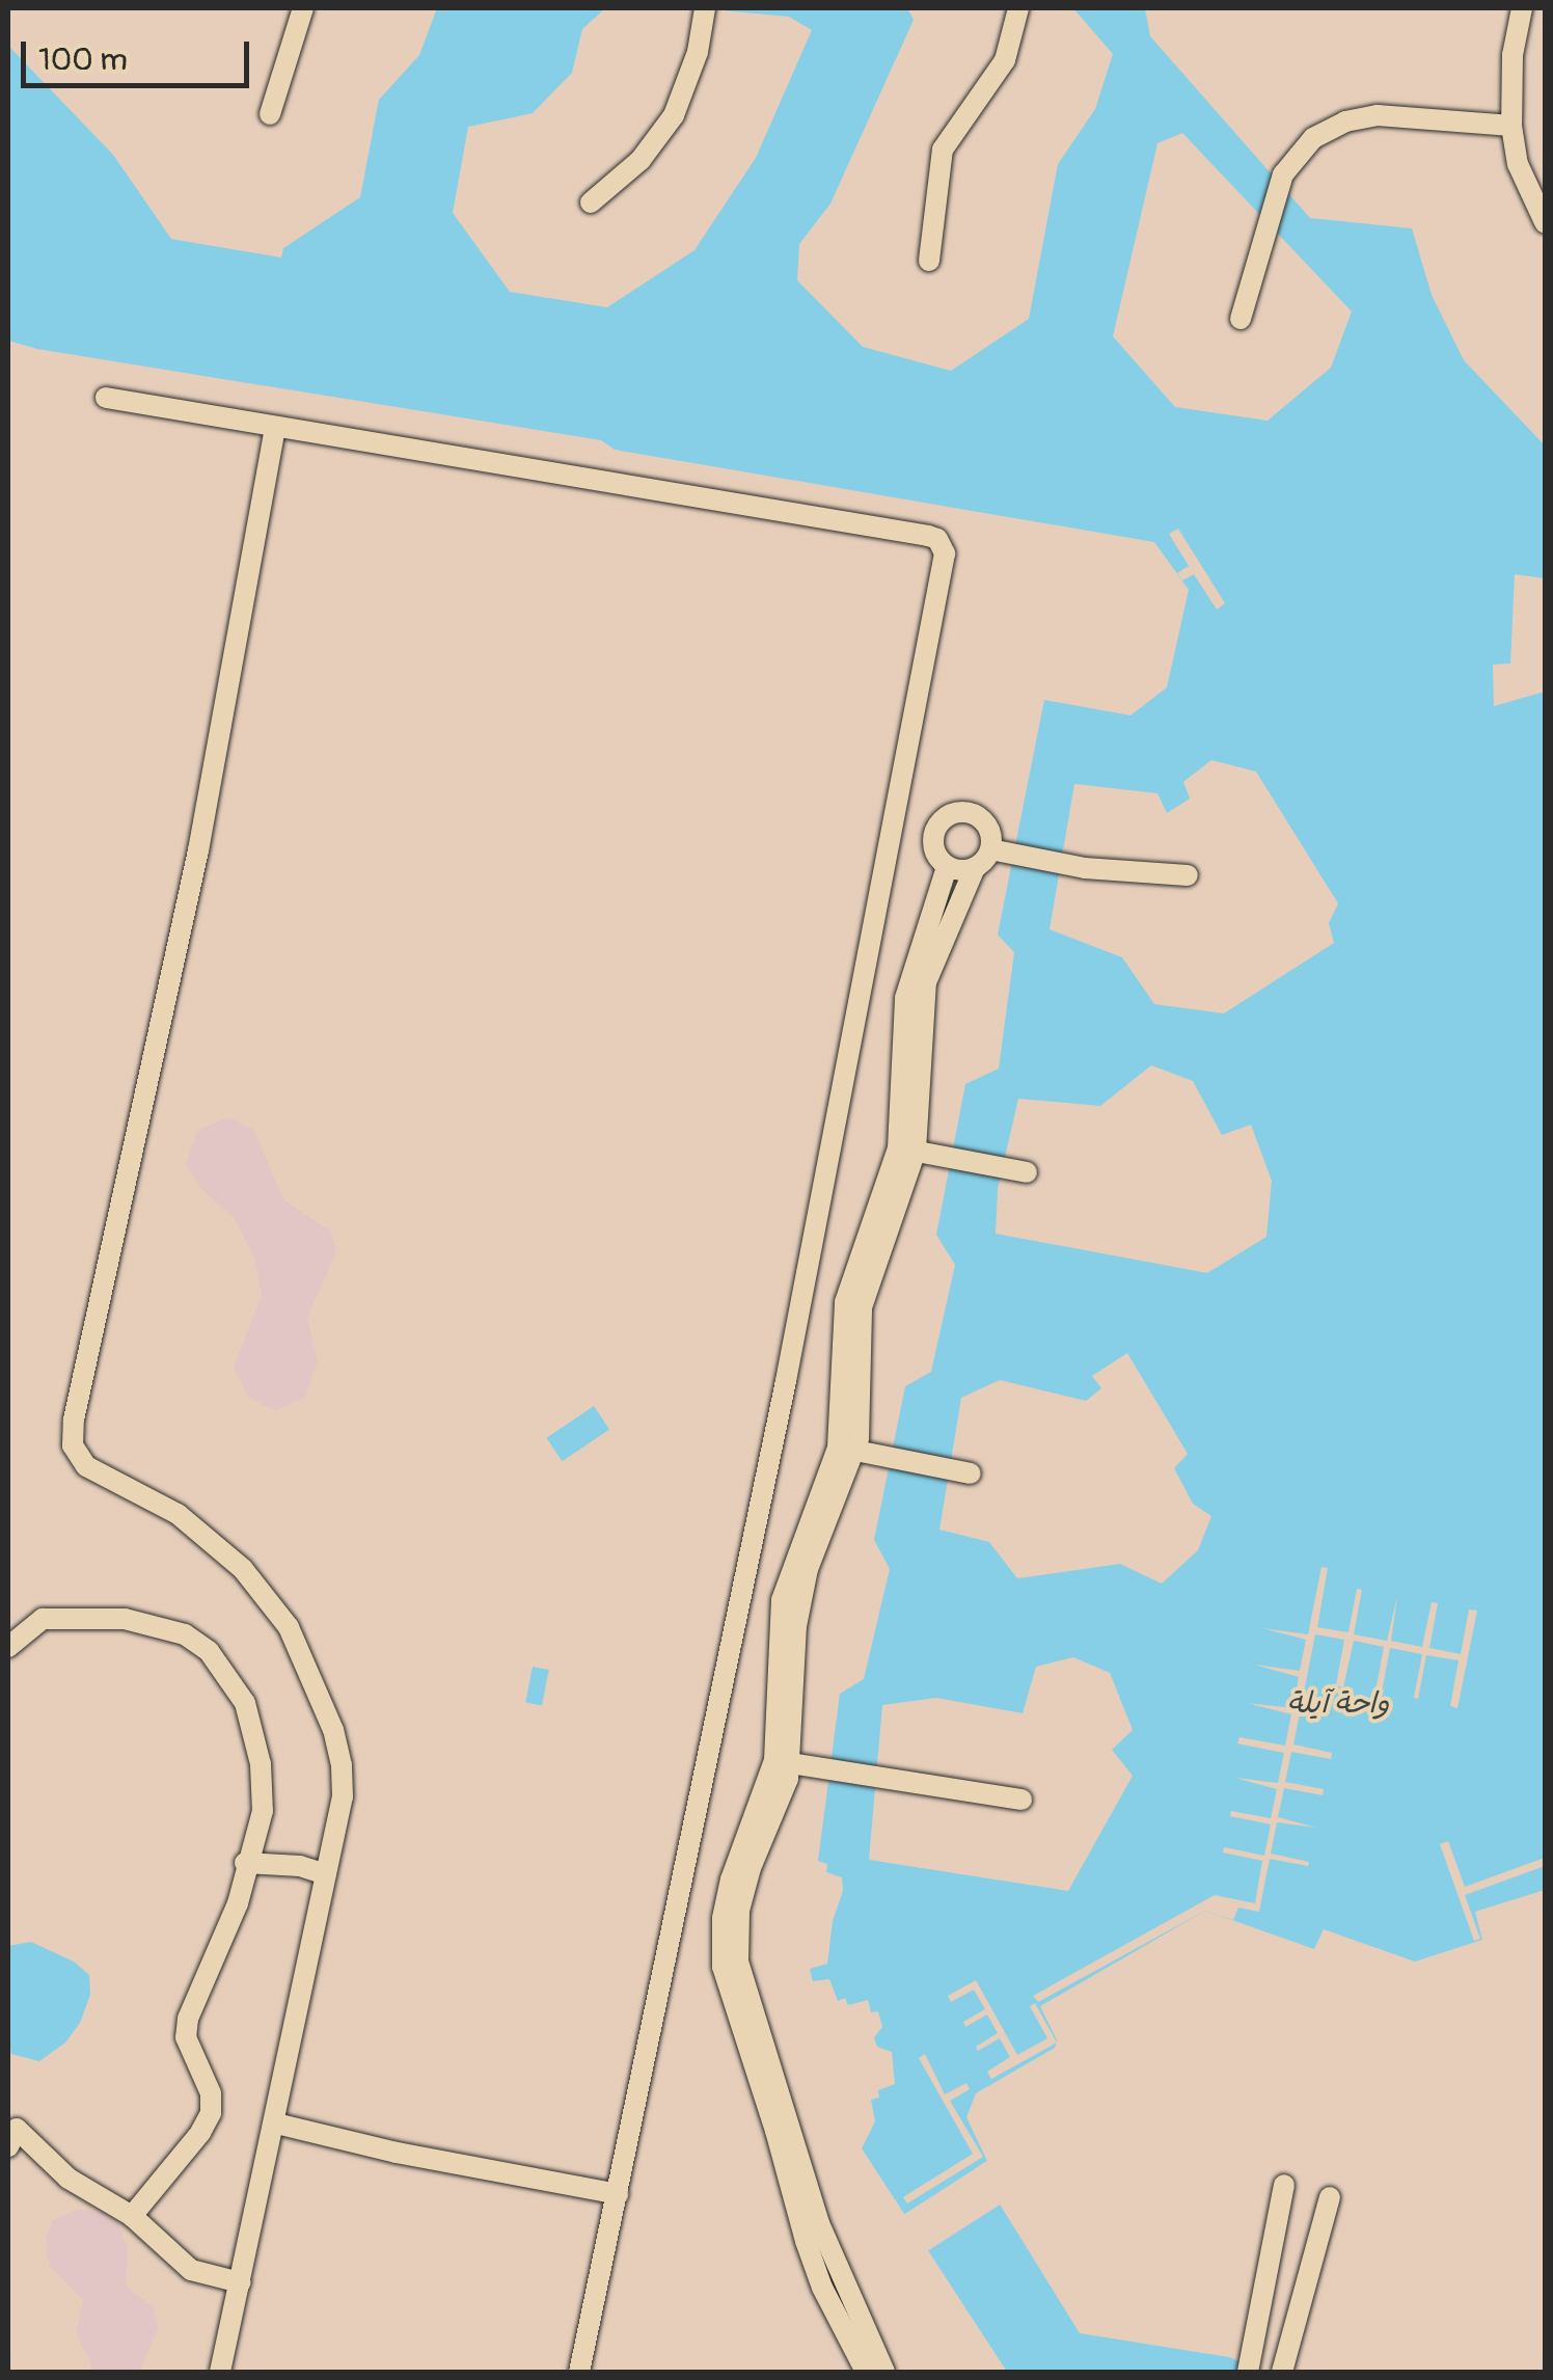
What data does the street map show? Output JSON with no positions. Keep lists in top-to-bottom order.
{
  "water": ["واحة آيلة"],
  "scale_bar": "100 m"
}
